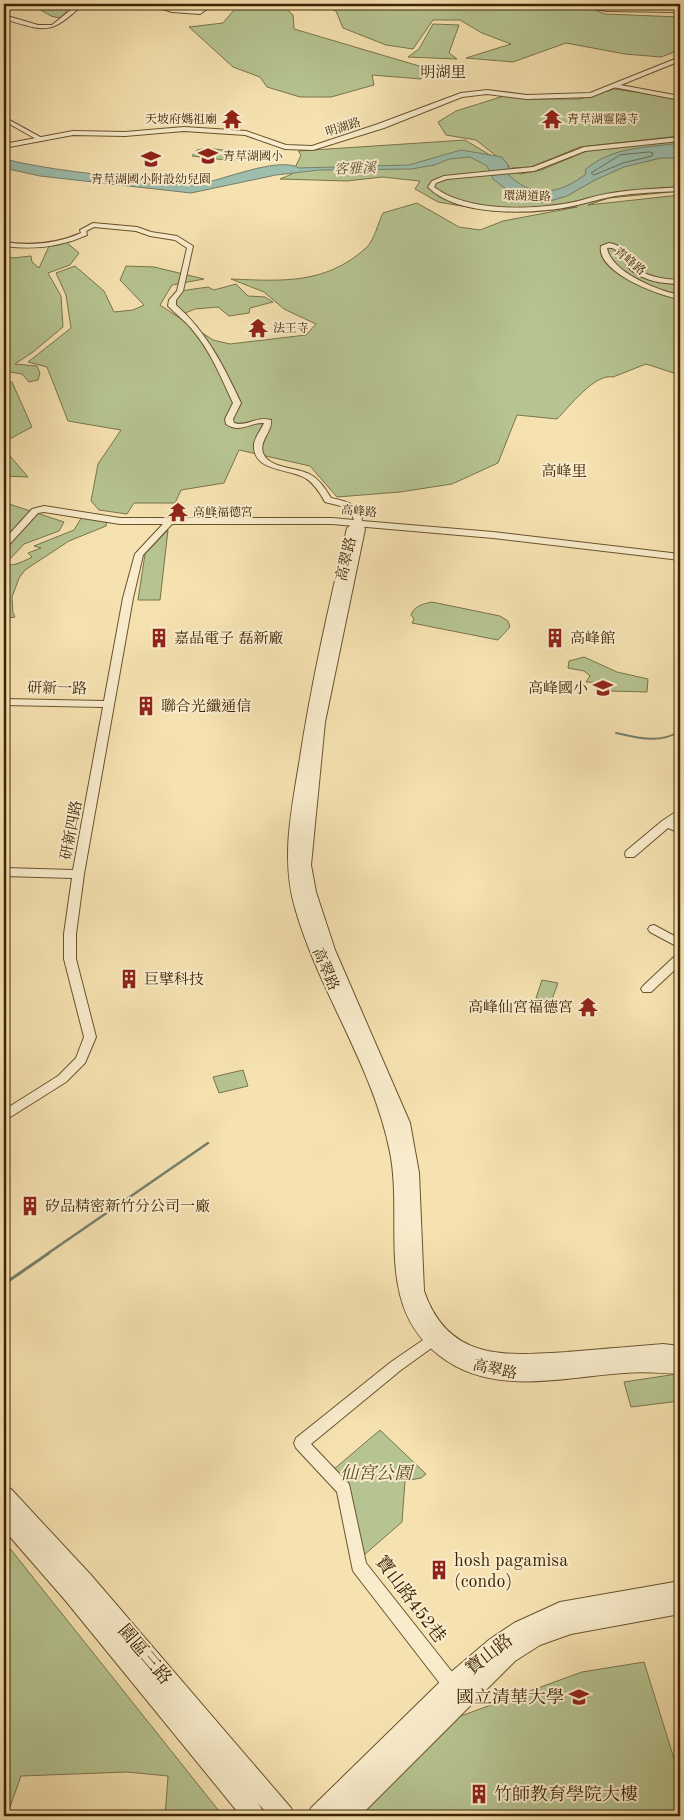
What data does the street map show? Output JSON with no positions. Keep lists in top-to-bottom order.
{
  "streets": {
    "street": [
      "明湖路",
      "環湖道路",
      "青峰路",
      "高峰路",
      "高翠路",
      "研新一路",
      "研新四路",
      "寶山路452巷",
      "園區三路",
      "寶山路"
    ]
  },
  "crossings": [
    ["高峰路", "高翠路"],
    ["高峰路", "研新四路"],
    ["高翠路", "寶山路452巷"],
    ["研新一路", "研新四路"],
    ["寶山路452巷", "寶山路"]
  ],
  "districts": ["明湖里", "高峰里"],
  "water": ["客雅溪"],
  "parks": ["仙宮公園"],
  "places": {
    "temple": [
      "天坡府媽祖廟",
      "青草湖靈隱寺",
      "法王寺",
      "高峰福德宮",
      "高峰仙宮福德宮"
    ],
    "school or university": [
      "青草湖國小",
      "青草湖國小附設幼兒園",
      "高峰國小",
      "國立清華大學"
    ],
    "building": [
      "嘉晶電子 磊新廠",
      "高峰館",
      "聯合光纖通信",
      "巨擘科技",
      "矽品精密新竹分公司一廠",
      "hosh pagamisa (condo)",
      "竹師教育學院大樓"
    ]
  }
}
